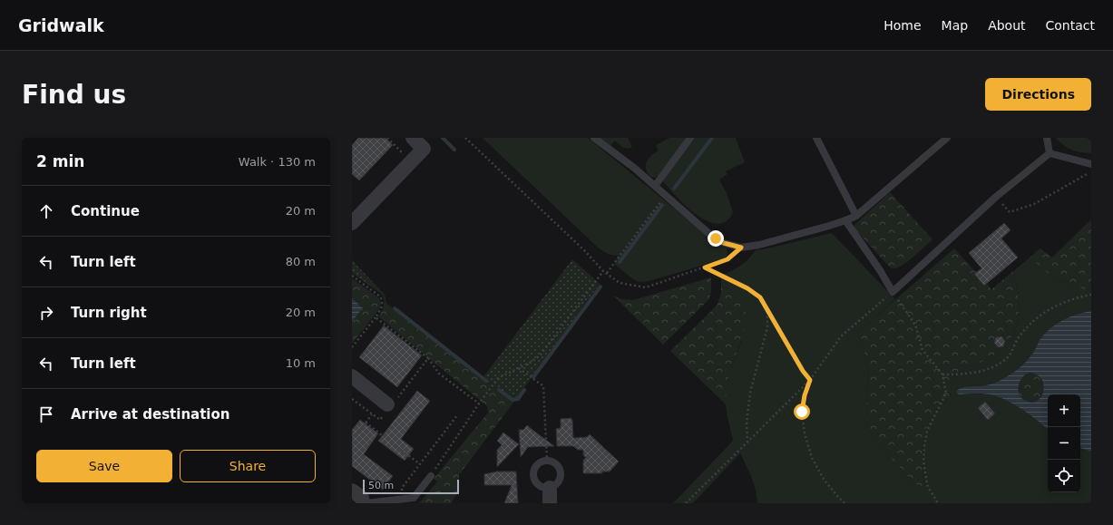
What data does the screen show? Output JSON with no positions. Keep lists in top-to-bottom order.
{
  "scale_bar": "50 m",
  "page": {
    "header": "Gridwalk",
    "nav": [
      "Home",
      "Map",
      "About",
      "Contact"
    ],
    "buttons": [
      "Directions",
      ["Save", "Share"]
    ],
    "title": "Find us",
    "heading": ["2 min", "Walk · 130 m"],
    "list": [
      ["Continue", "20 m"],
      ["Turn left", "80 m"],
      ["Turn right", "20 m"],
      ["Turn left", "10 m"],
      "Arrive at destination"
    ],
    "map_buttons": ["+", "−"],
    "scale": "50 m"
  }
}
